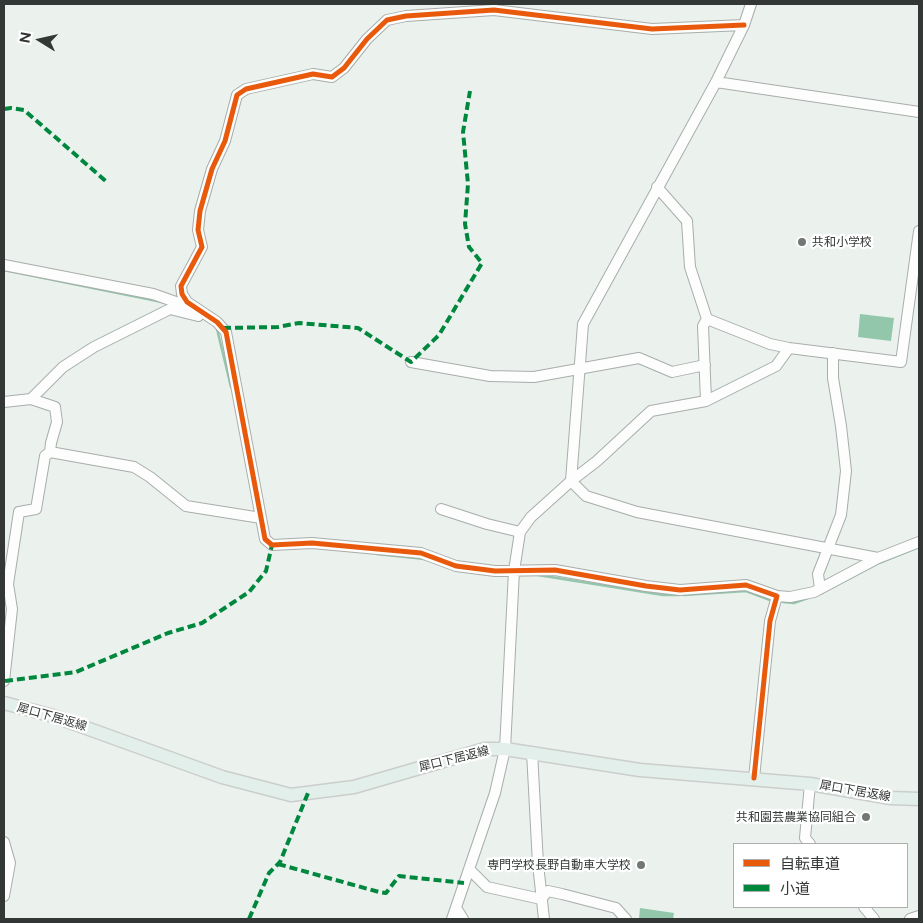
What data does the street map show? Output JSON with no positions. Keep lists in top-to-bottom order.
{
  "streets": {
    "main road": ["犀口下居返線"]
  },
  "places": ["共和小学校", "共和園芸農業協同組合", "専門学校長野自動車大学校"],
  "legend": ["自転車道", "小道"],
  "north": "left"
}
